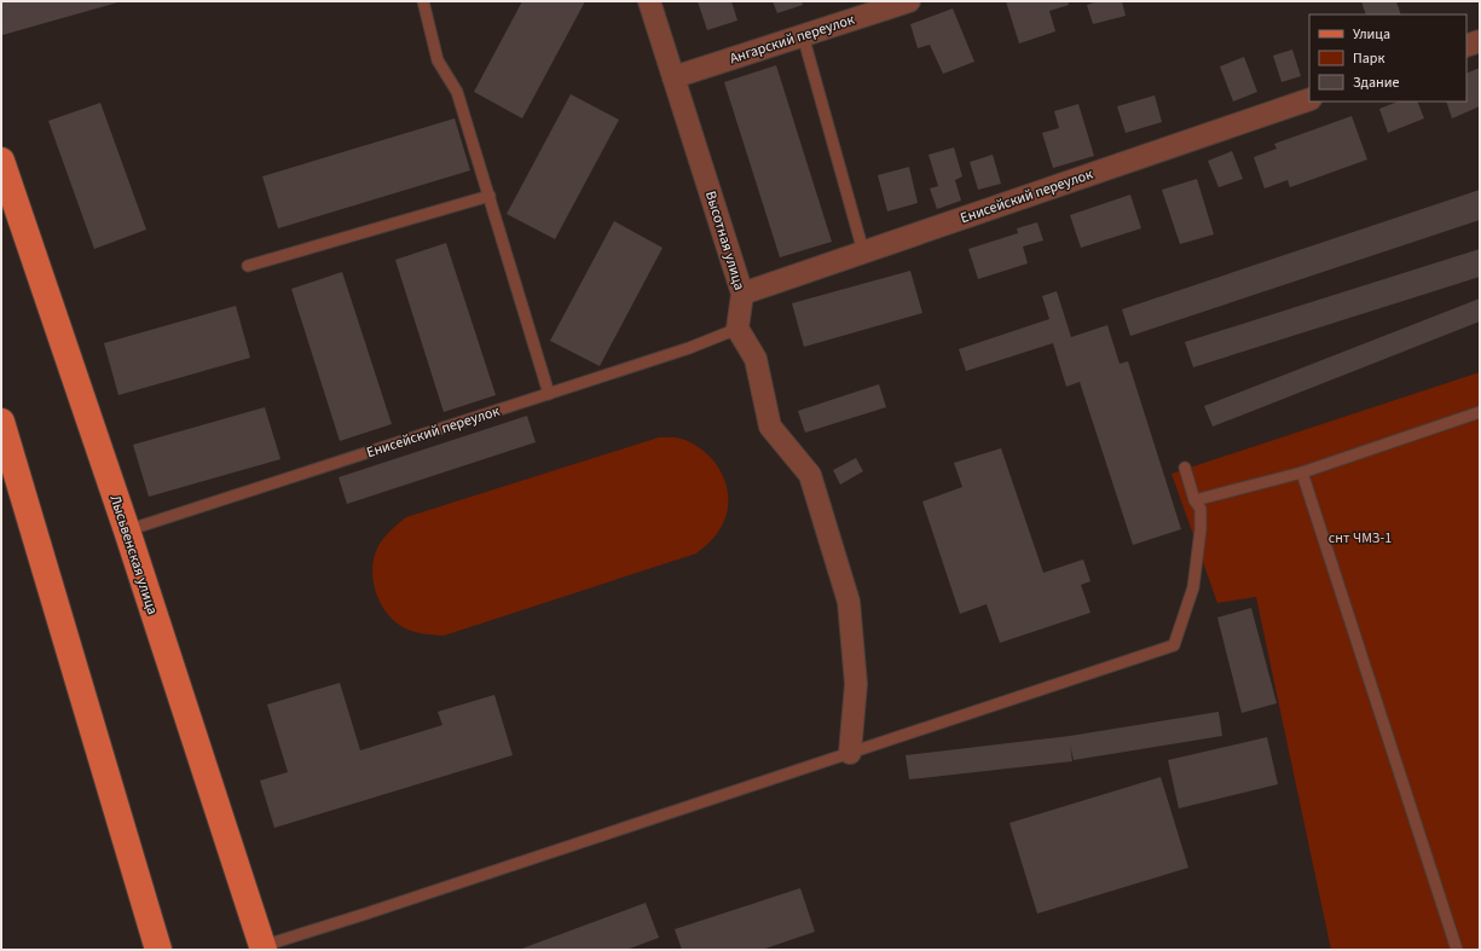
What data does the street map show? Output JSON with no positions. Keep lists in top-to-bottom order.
{
  "streets": {
    "main road": ["Лысьвенская улица"],
    "street": ["Ангарский переулок", "Енисейский переулок", "Высотная улица"]
  },
  "crossings": [
    ["Ангарский переулок", "Высотная улица"],
    ["Енисейский переулок", "Высотная улица"],
    ["Енисейский переулок", "Лысьвенская улица"]
  ],
  "parks": ["снт ЧМЗ-1"],
  "legend": ["Улица", "Парк", "Здание"]
}
